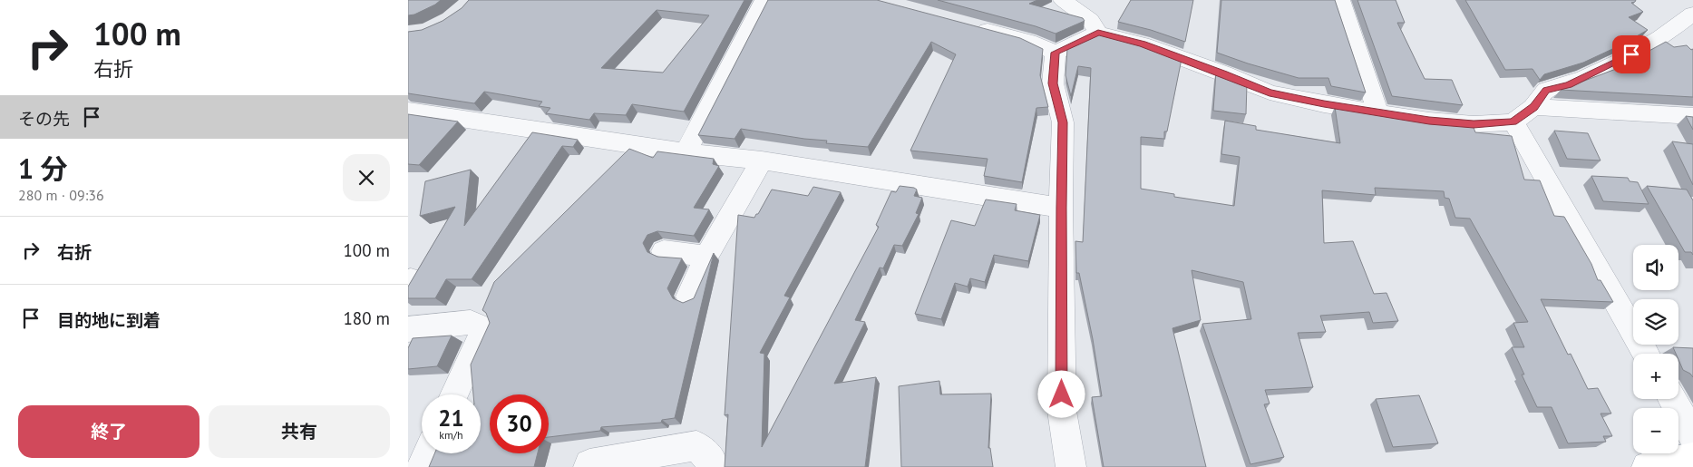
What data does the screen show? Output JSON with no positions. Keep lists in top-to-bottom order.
{
  "page": {
    "turn": ["100 m", "右折"],
    "then": "その先",
    "heading": ["1 分", "280 m · 09:36"],
    "list": [
      {
        "name": "右折",
        "value": "100 m"
      },
      {
        "name": "目的地に到着",
        "value": "180 m"
      }
    ],
    "map_buttons": ["+", "−"],
    "speed": "21 km/h",
    "limit": "30",
    "buttons": ["終了", "共有"]
  }
}
